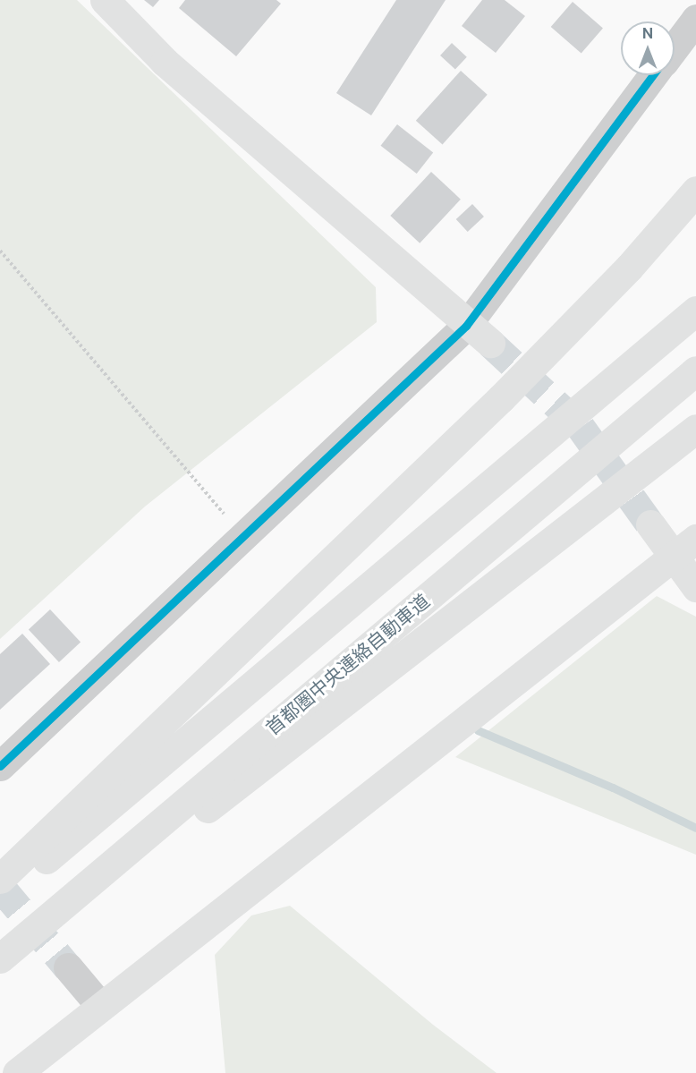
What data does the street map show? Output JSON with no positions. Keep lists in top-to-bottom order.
{
  "streets": {
    "main road": ["首都圏中央連絡自動車道"]
  },
  "north": "top"
}
